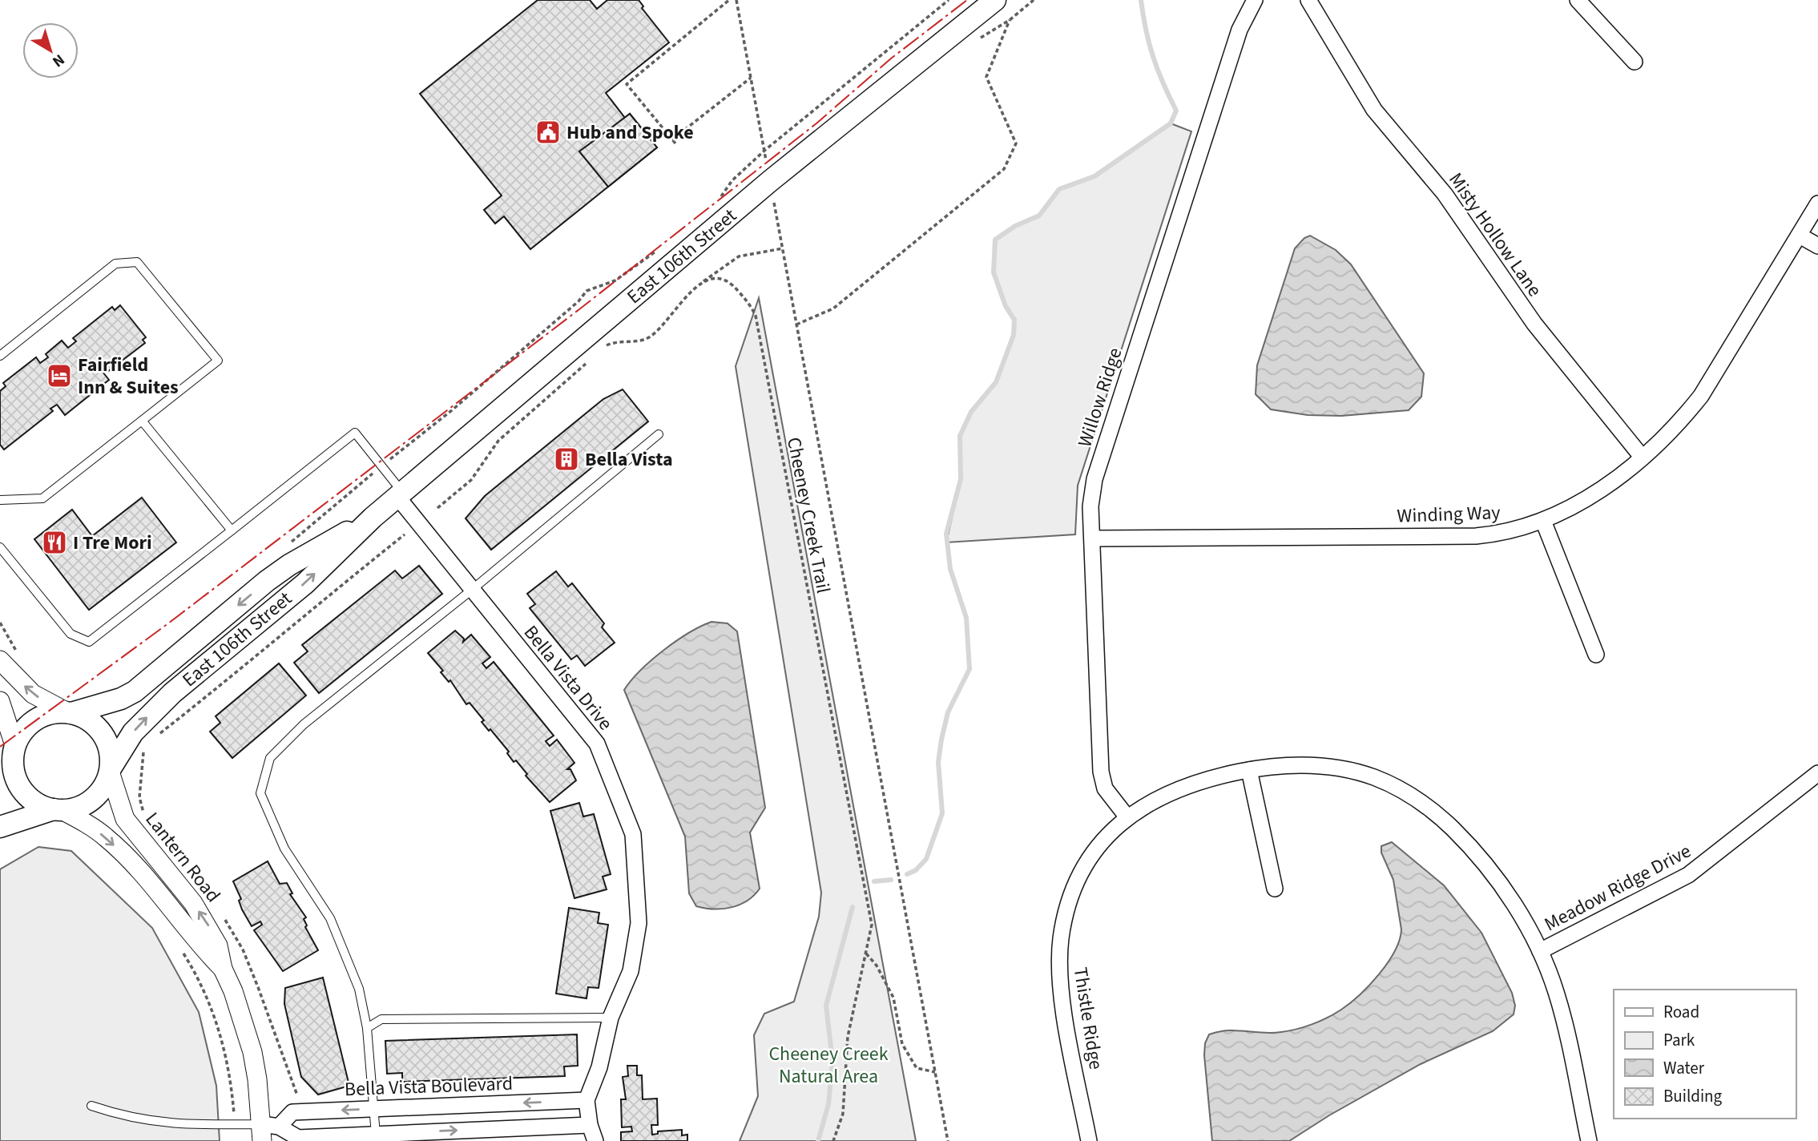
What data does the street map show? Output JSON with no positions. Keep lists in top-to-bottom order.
{
  "streets": {
    "main road": ["East 106th Street"],
    "street": [
      "Misty Hollow Lane",
      "Willow Ridge",
      "Winding Way",
      "Bella Vista Drive",
      "Lantern Road",
      "Meadow Ridge Drive",
      "Thistle Ridge",
      "Bella Vista Boulevard"
    ],
    "path": ["Cheeney Creek Trail"]
  },
  "crossings": [
    ["Misty Hollow Lane", "Winding Way"],
    ["East 106th Street", "Bella Vista Drive"],
    ["East 106th Street", "Lantern Road"],
    ["Willow Ridge", "Winding Way"],
    ["Willow Ridge", "Thistle Ridge"],
    ["Bella Vista Drive", "Bella Vista Boulevard"],
    ["Lantern Road", "Bella Vista Boulevard"],
    ["Meadow Ridge Drive", "Thistle Ridge"]
  ],
  "parks": ["Cheeney Creek Natural Area"],
  "places": {
    "public building": ["Hub and Spoke"],
    "hotel": ["Fairfield Inn & Suites"],
    "building": ["Bella Vista"],
    "restaurant": ["I Tre Mori"]
  },
  "legend": [
    "Road",
    "Park",
    "Water",
    "Building"
  ],
  "north": "bottom right"
}
